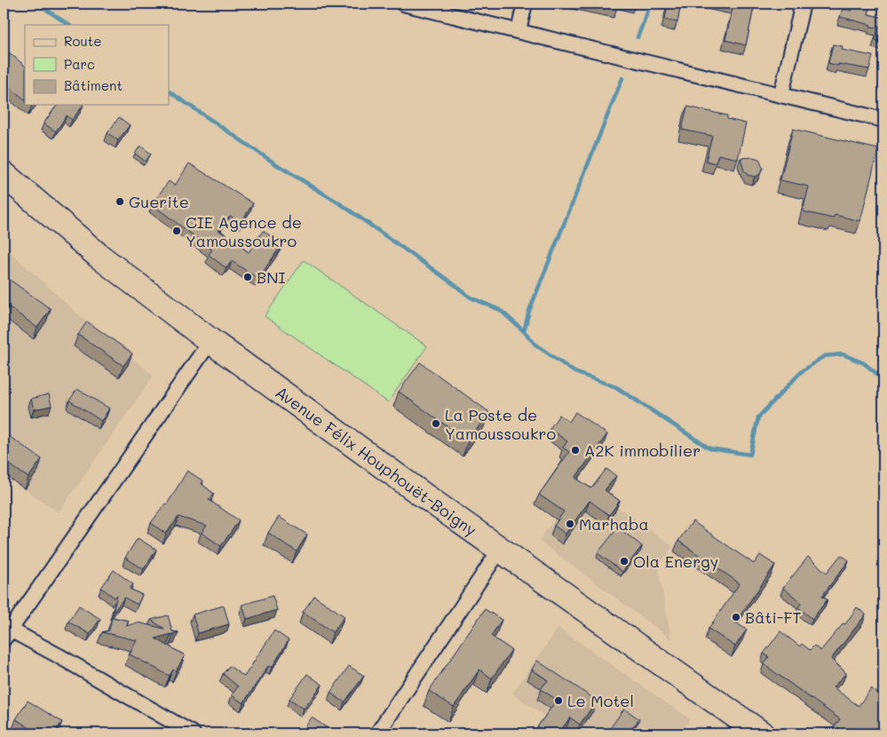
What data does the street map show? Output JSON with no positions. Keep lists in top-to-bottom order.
{
  "streets": {
    "highway": ["Avenue Félix Houphouët-Boigny"]
  },
  "places": [
    "Guerite",
    "CIE Agence de Yamoussoukro",
    "BNI",
    "La Poste de Yamoussoukro",
    "A2K immobilier",
    "Marhaba",
    "Ola Energy",
    "Bâti-FT",
    "Le Motel"
  ],
  "legend": ["Route", "Parc", "Bâtiment"]
}
